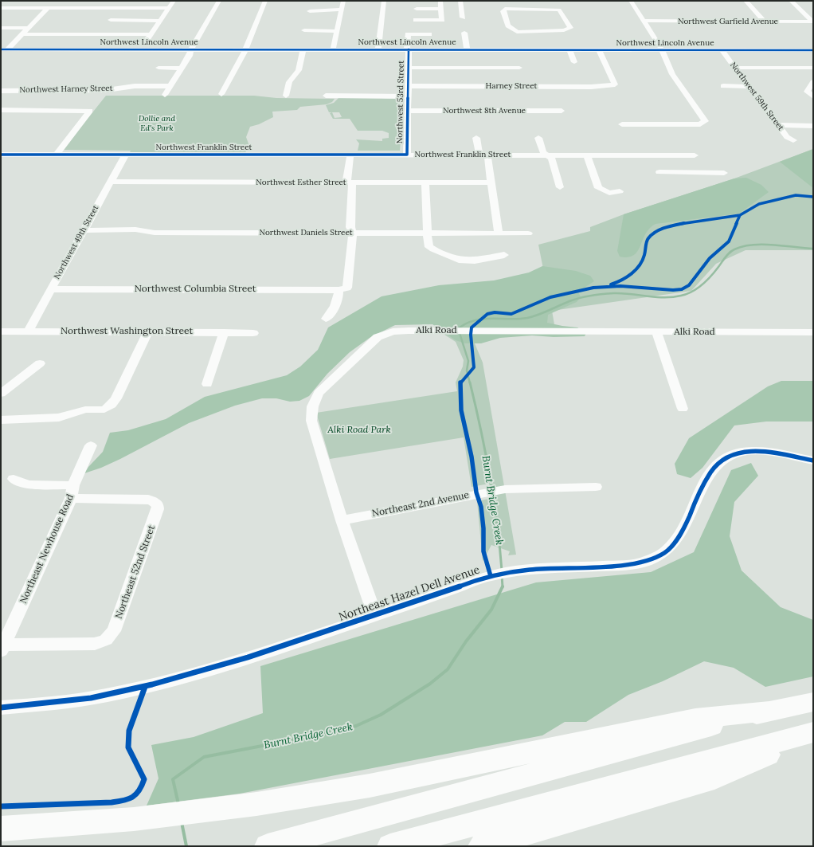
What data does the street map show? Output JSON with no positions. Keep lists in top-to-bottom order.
{
  "streets": {
    "street": [
      "Northwest Garfield Avenue",
      "Northwest Lincoln Avenue",
      "Harney Street",
      "Northwest Harney Street",
      "Northwest 59th Street",
      "Northwest 53rd Street",
      "Northwest 8th Avenue",
      "Northwest Franklin Street",
      "Northwest Esther Street",
      "Northwest Daniels Street",
      "Northwest 49th Street",
      "Northwest Columbia Street",
      "Alki Road",
      "Northwest Washington Street",
      "Northeast 2nd Avenue",
      "Northeast Newhouse Road",
      "Northeast 52nd Street",
      "Northeast Hazel Dell Avenue"
    ]
  },
  "crossings": [
    ["Northwest Lincoln Avenue", "Harney Street"],
    ["Northwest Lincoln Avenue", "Northwest 59th Street"],
    ["Northwest Lincoln Avenue", "Northwest 53rd Street"],
    ["Harney Street", "Northwest 53rd Street"],
    ["Northwest 53rd Street", "Northwest 8th Avenue"],
    ["Northwest 53rd Street", "Northwest Franklin Street"],
    ["Northwest Franklin Street", "Northwest 49th Street"],
    ["Northwest Esther Street", "Northwest 49th Street"],
    ["Northwest Daniels Street", "Northwest 49th Street"],
    ["Northwest 49th Street", "Northwest Columbia Street"],
    ["Northwest 49th Street", "Northwest Washington Street"],
    ["Alki Road", "Northeast 2nd Avenue"],
    ["Alki Road", "Northeast Hazel Dell Avenue"],
    ["Northeast Newhouse Road", "Northeast 52nd Street"]
  ],
  "water": ["Burnt Bridge Creek"],
  "parks": ["Dollie and Ed's Park", "Alki Road Park"]
}
